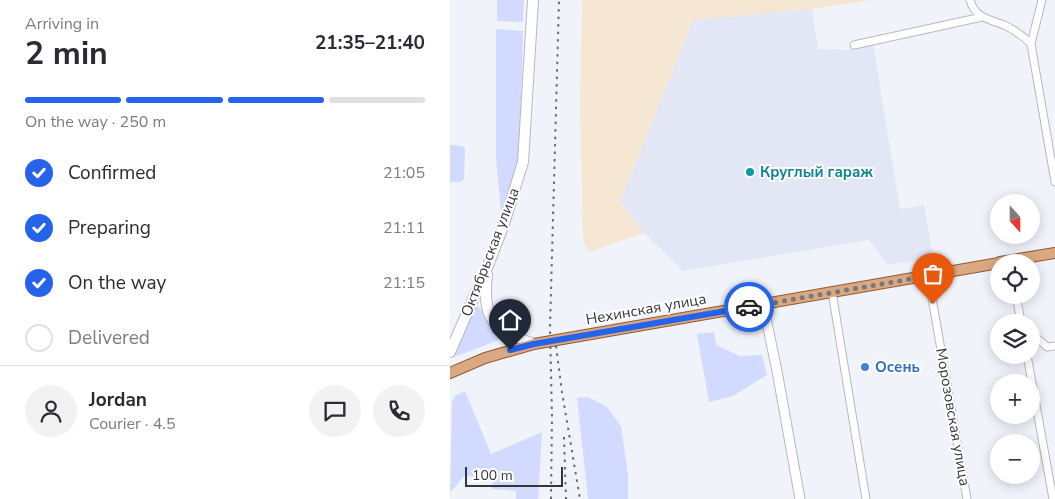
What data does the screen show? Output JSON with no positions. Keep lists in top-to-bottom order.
{
  "streets": {
    "main road": ["Октябрьская улица", "Нехинская улица"],
    "street": ["Морозовская улица"]
  },
  "crossings": [
    ["Нехинская улица", "Морозовская улица"]
  ],
  "places": ["Круглый гараж", "Осень"],
  "scale_bar": "100 m",
  "north": "bottom",
  "page": {
    "heading": ["2 min", "Arriving in", "21:35–21:40"],
    "panel": ["Jordan", "Courier · 4.5"],
    "bar": "On the way · 250 m",
    "list": [
      ["Confirmed", "21:05"],
      ["Preparing", "21:11"],
      ["On the way", "21:15"],
      "Delivered"
    ],
    "map_buttons": ["+", "−"],
    "scale": "100 m"
  }
}
